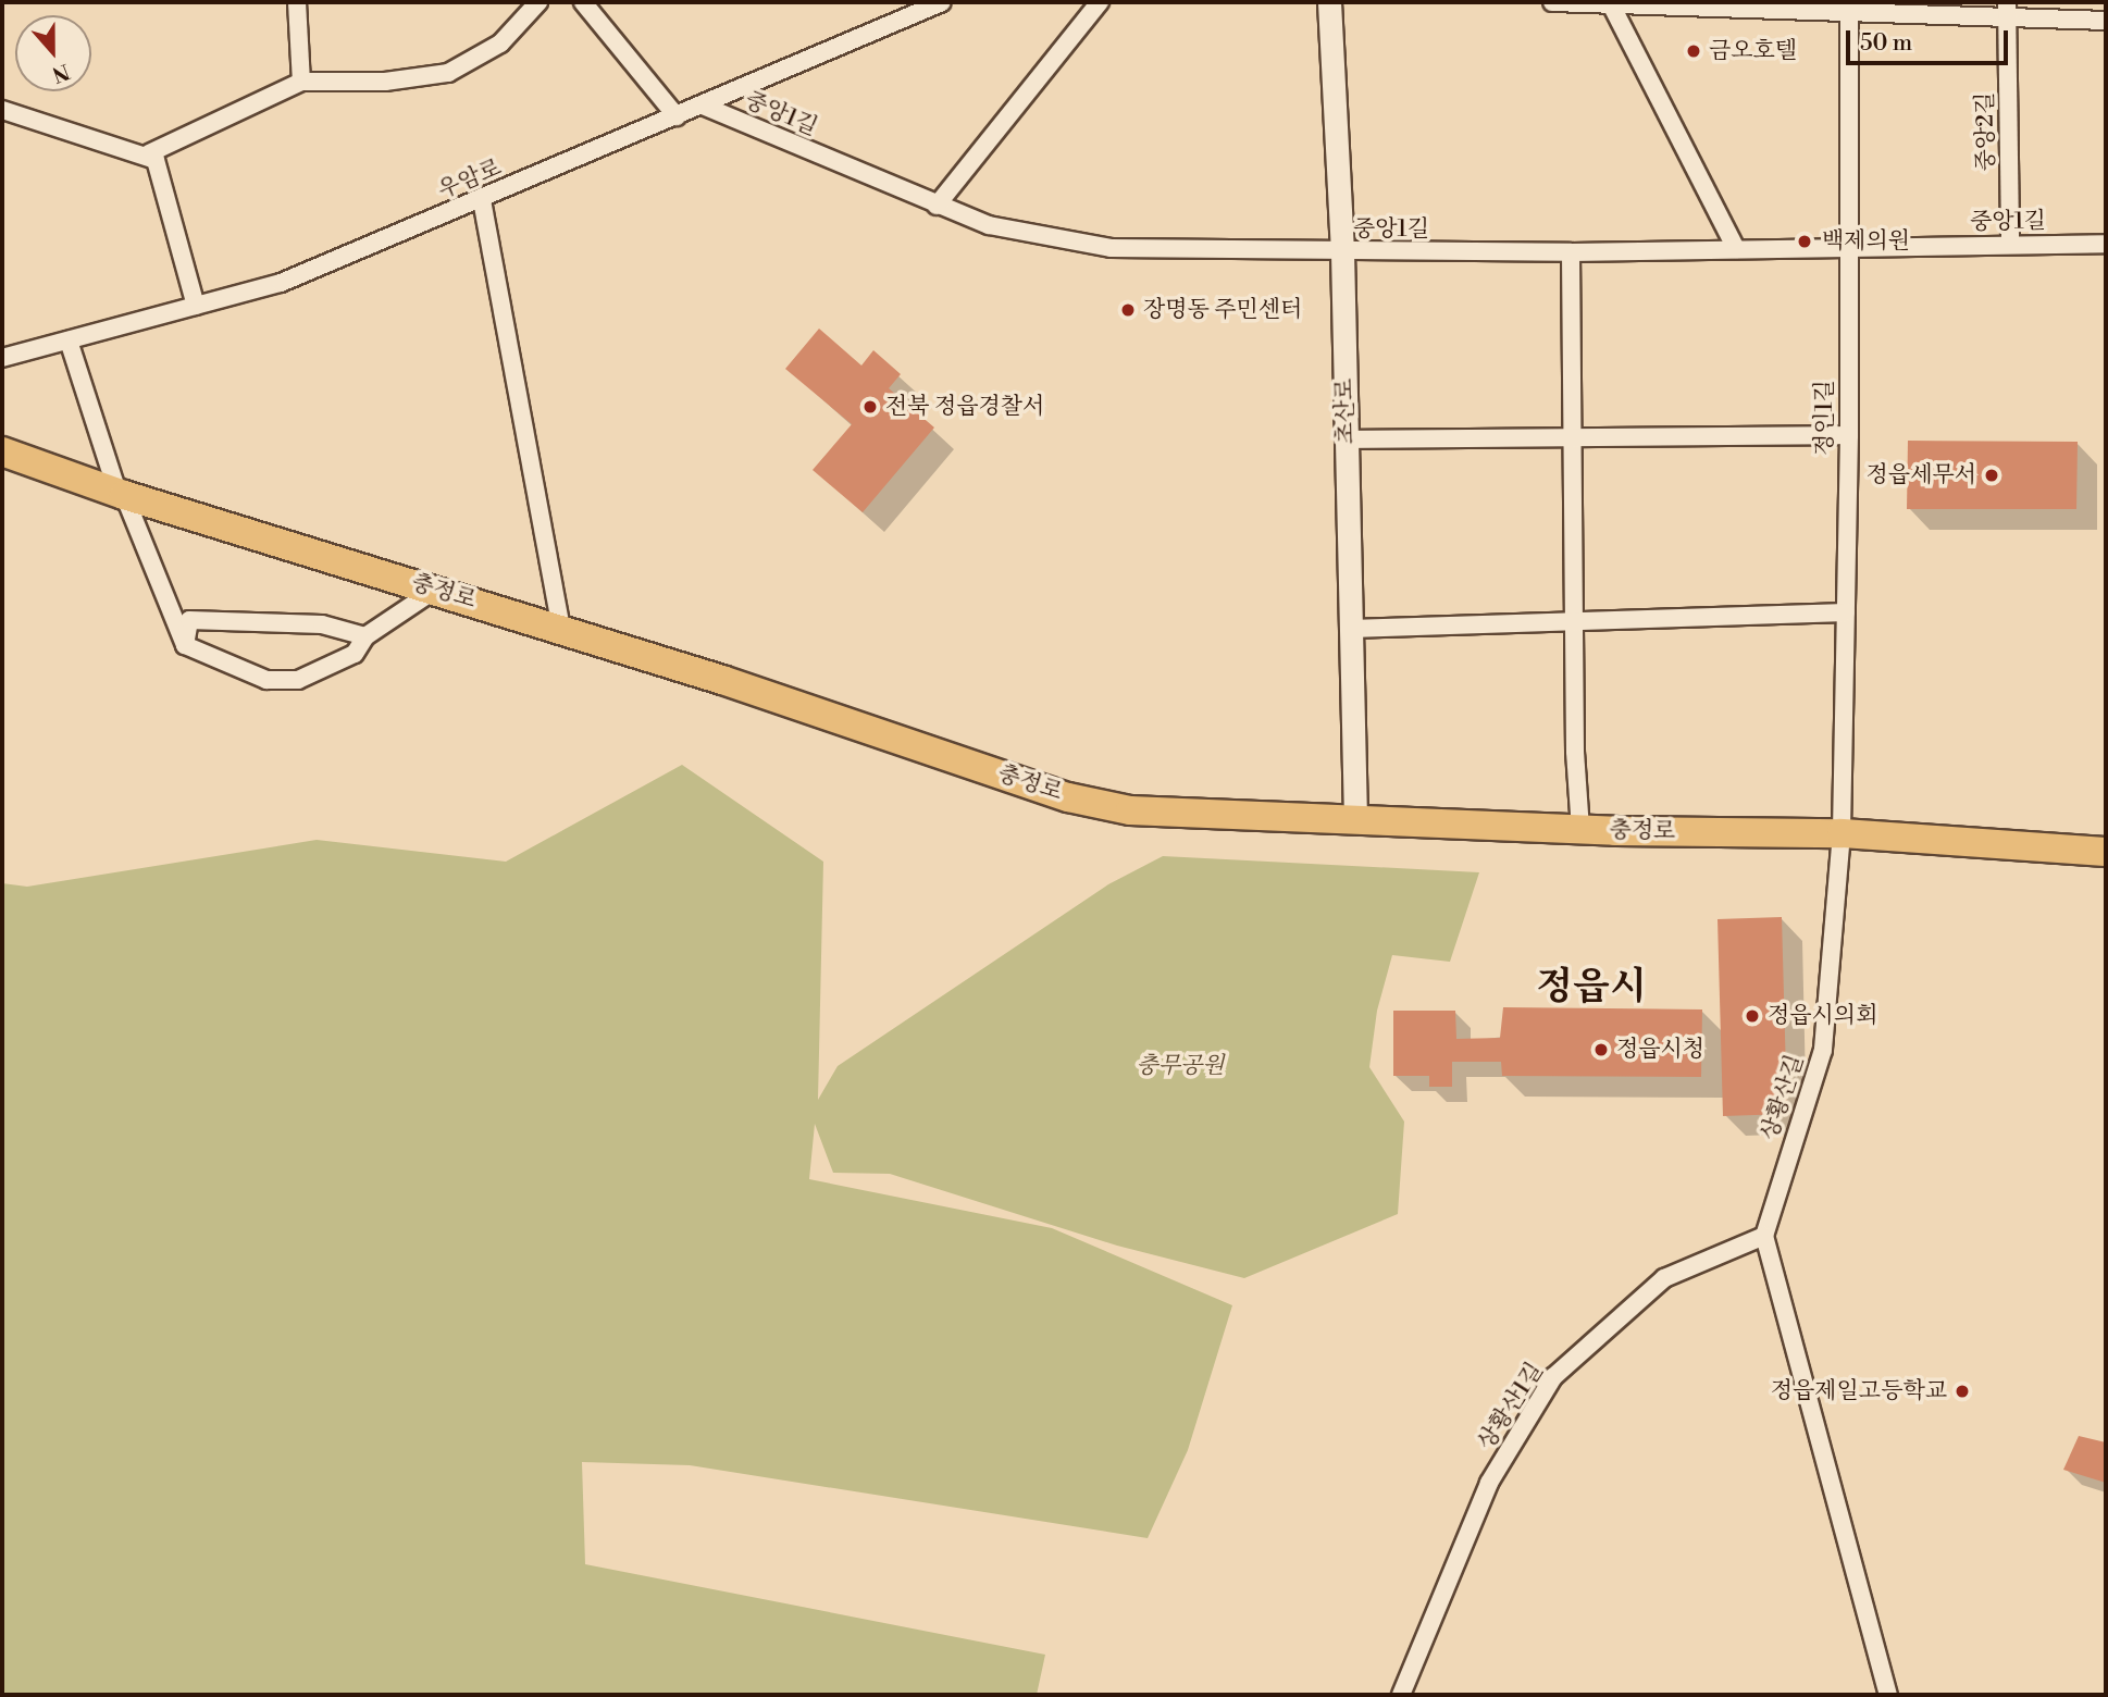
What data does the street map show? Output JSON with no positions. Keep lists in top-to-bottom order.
{
  "streets": {
    "main road": ["충정로"],
    "street": [
      "중앙1길",
      "중앙2길",
      "우암로",
      "초산로",
      "정인1길",
      "상황산길",
      "상황산1길"
    ]
  },
  "crossings": [
    ["중앙1길", "중앙2길"],
    ["중앙1길", "우암로"],
    ["중앙1길", "초산로"],
    ["중앙1길", "정인1길"],
    ["초산로", "충정로"],
    ["정인1길", "충정로"],
    ["정인1길", "상황산길"],
    ["충정로", "상황산길"],
    ["상황산길", "상황산1길"]
  ],
  "districts": ["정읍시"],
  "parks": ["충무공원"],
  "places": [
    "금오호텔",
    "백제의원",
    "장명동 주민센터",
    "전북 정읍경찰서",
    "정읍세무서",
    "정읍시의회",
    "정읍시청",
    "정읍제일고등학교"
  ],
  "scale_bar": "50 m",
  "north": "bottom"
}
